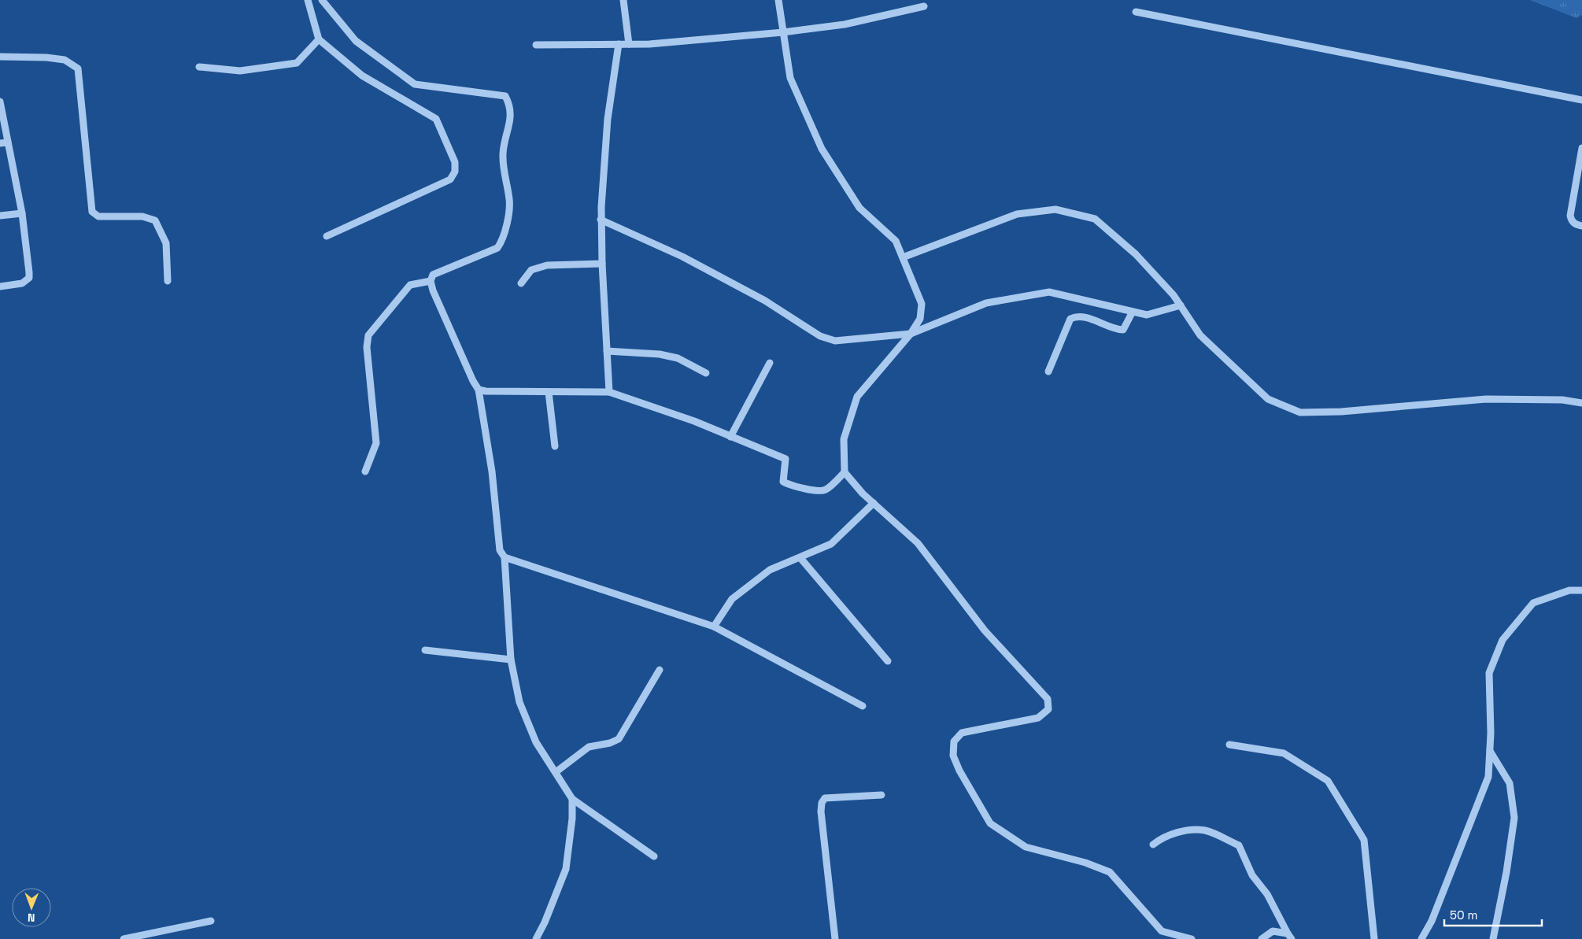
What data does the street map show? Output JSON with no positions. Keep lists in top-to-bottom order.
{
  "scale_bar": "50 m",
  "north": "bottom"
}
